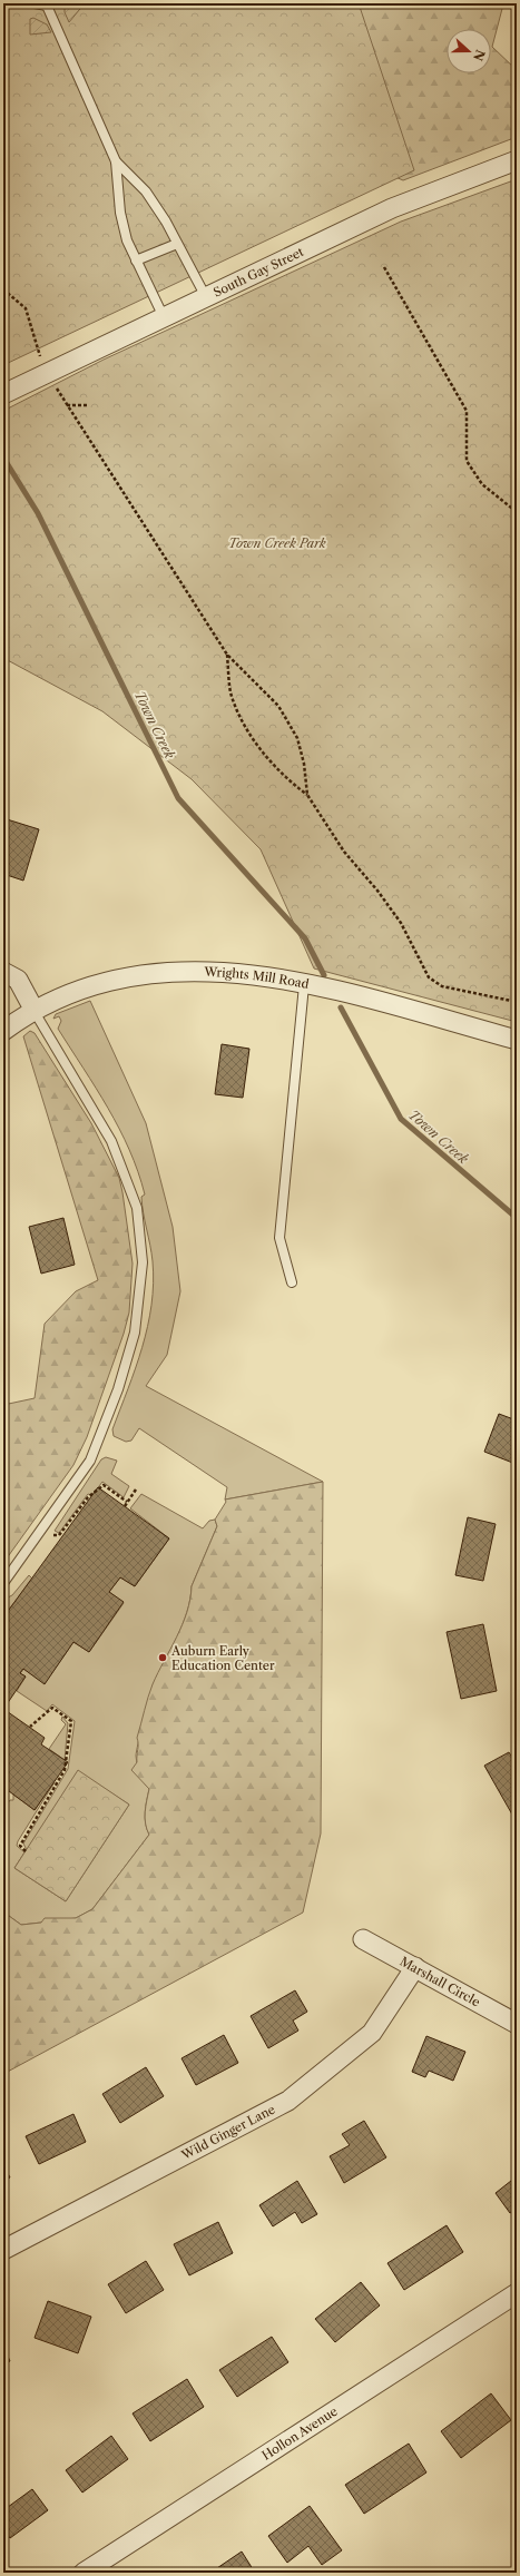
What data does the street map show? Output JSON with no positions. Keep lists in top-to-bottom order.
{
  "streets": {
    "street": [
      "South Gay Street",
      "Wrights Mill Road",
      "Marshall Circle",
      "Wild Ginger Lane",
      "Hollon Avenue"
    ]
  },
  "crossings": [
    ["Marshall Circle", "Wild Ginger Lane"]
  ],
  "water": ["Town Creek"],
  "parks": ["Town Creek Park"],
  "places": ["Auburn Early Education Center"],
  "north": "right"
}
